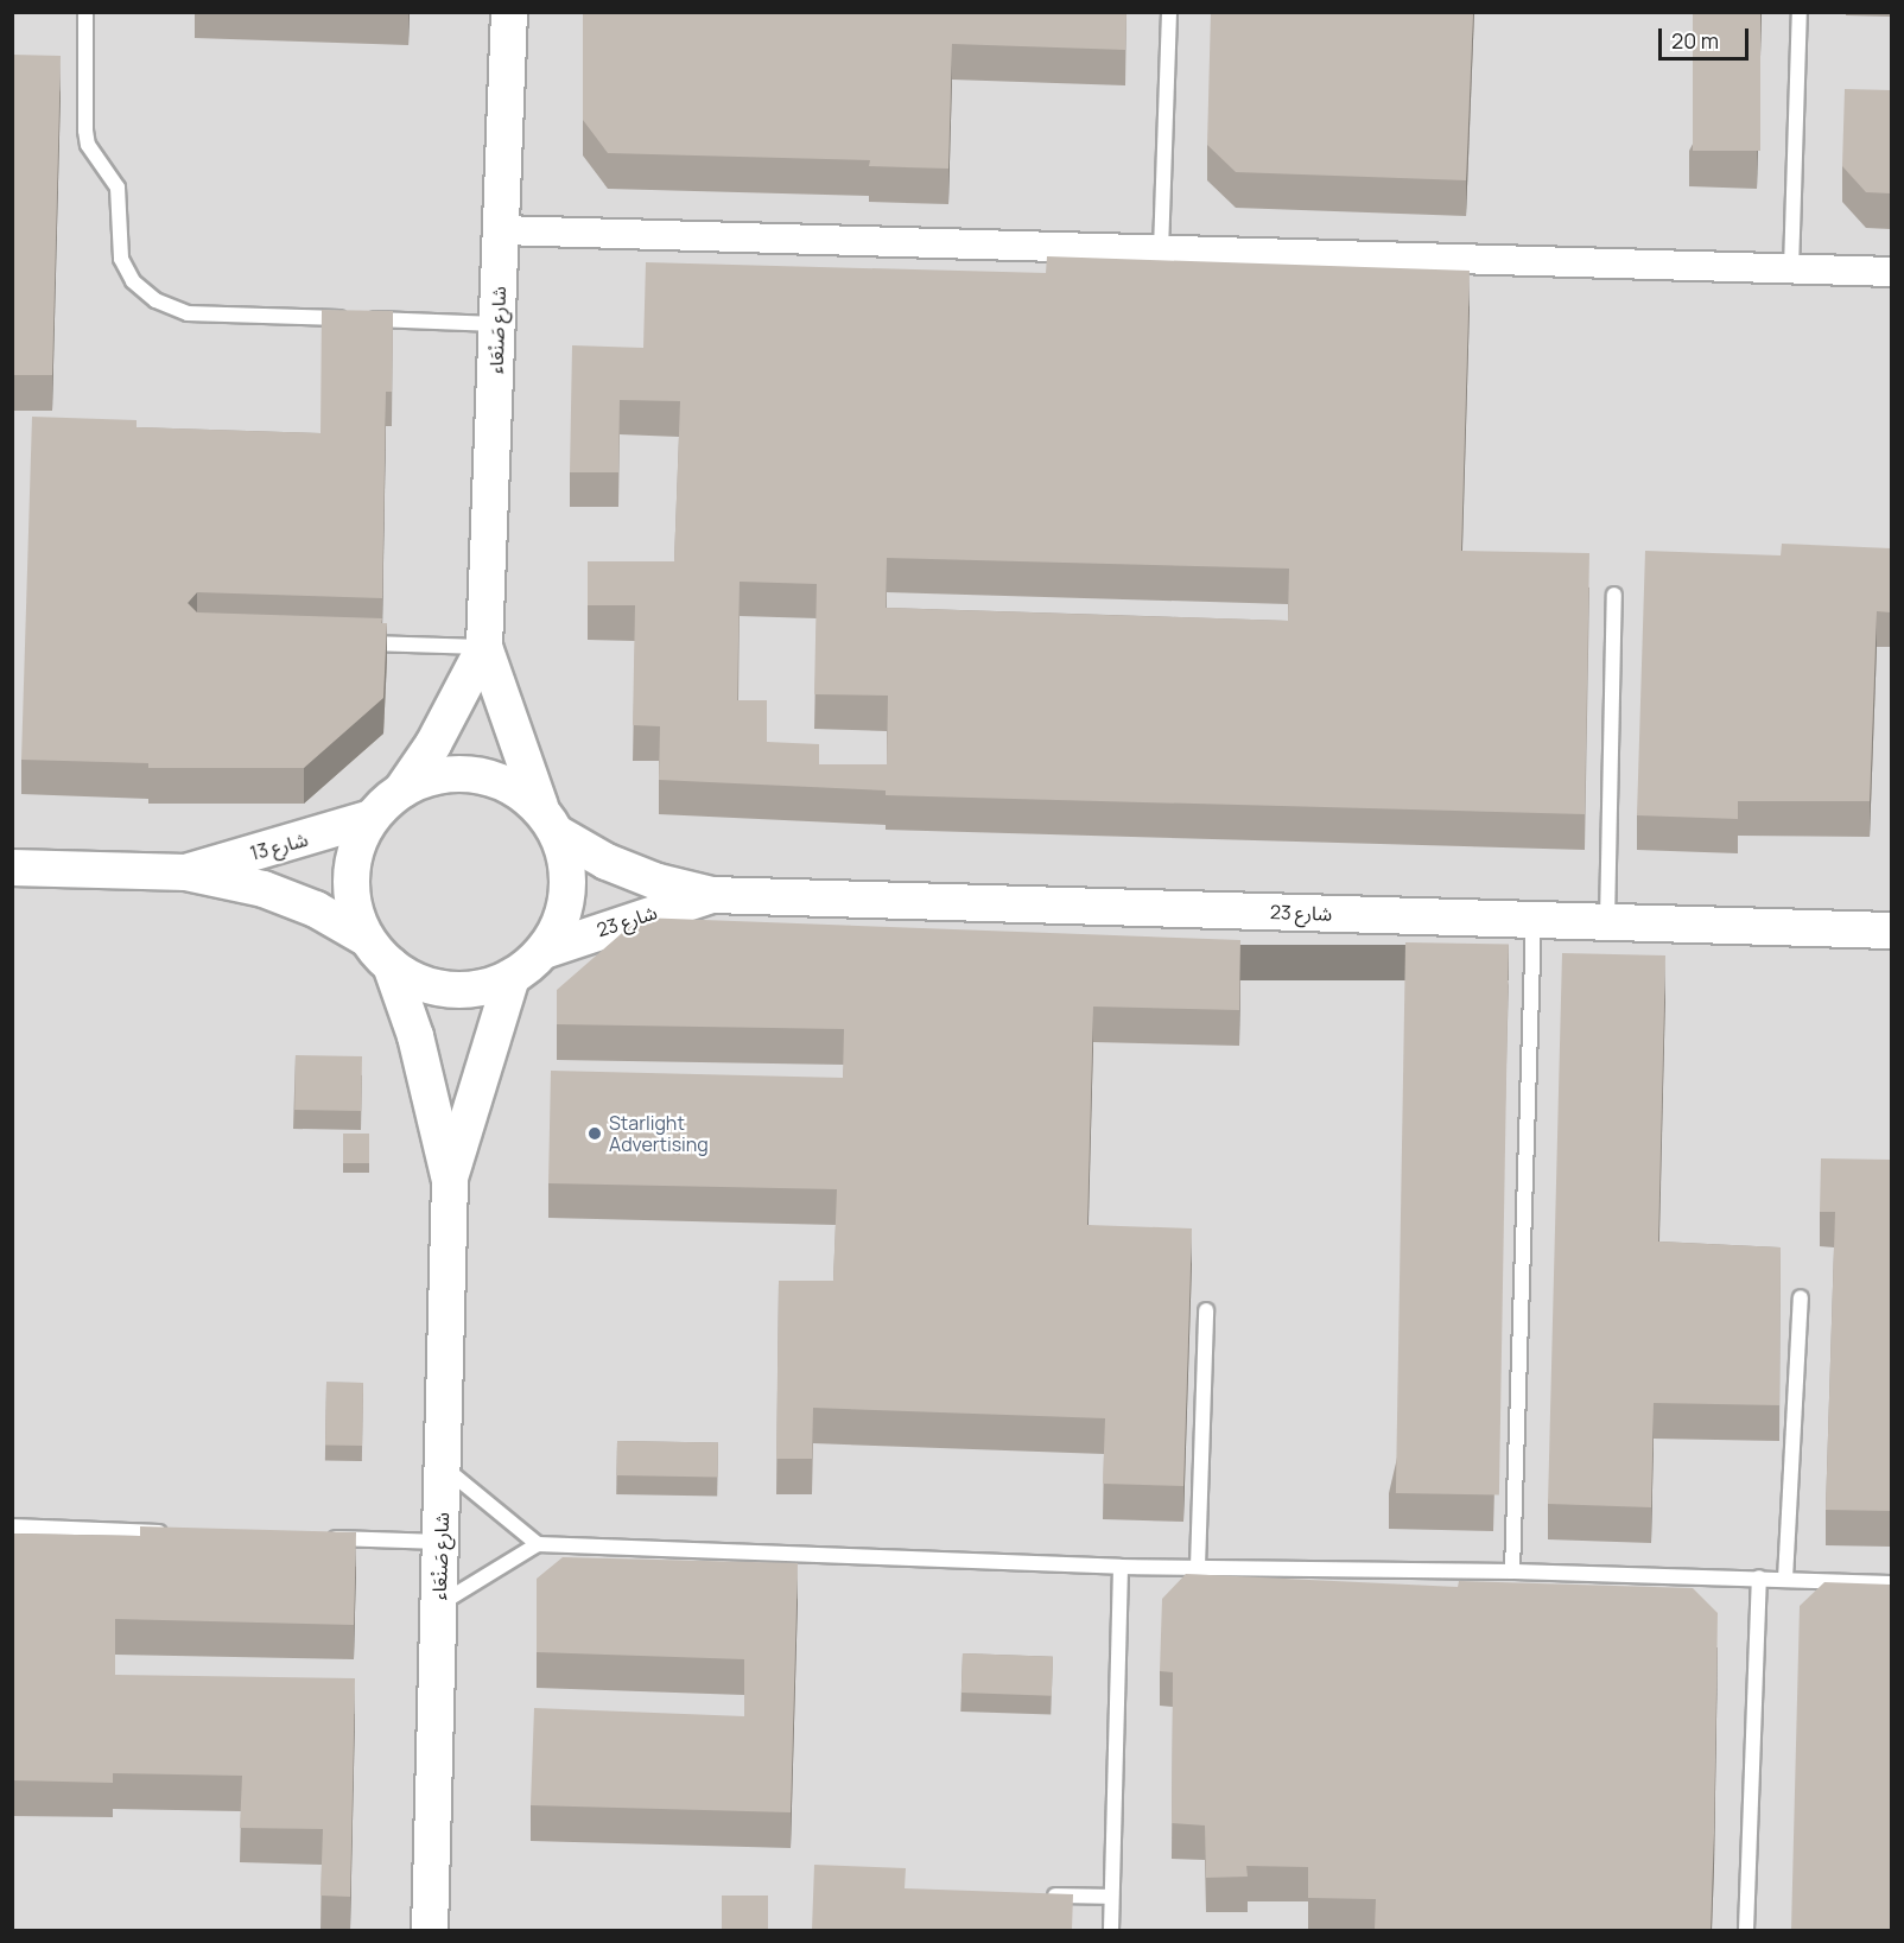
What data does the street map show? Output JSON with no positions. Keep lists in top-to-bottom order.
{
  "streets": {
    "street": ["شارع صَنْعَاء", "شارع 13", "شارع 23"]
  },
  "crossings": [
    ["شارع صَنْعَاء", "شارع 13"],
    ["شارع صَنْعَاء", "شارع 23"],
    ["شارع 13", "شارع 23"]
  ],
  "places": ["Starlight Advertising"],
  "scale_bar": "20 m"
}
